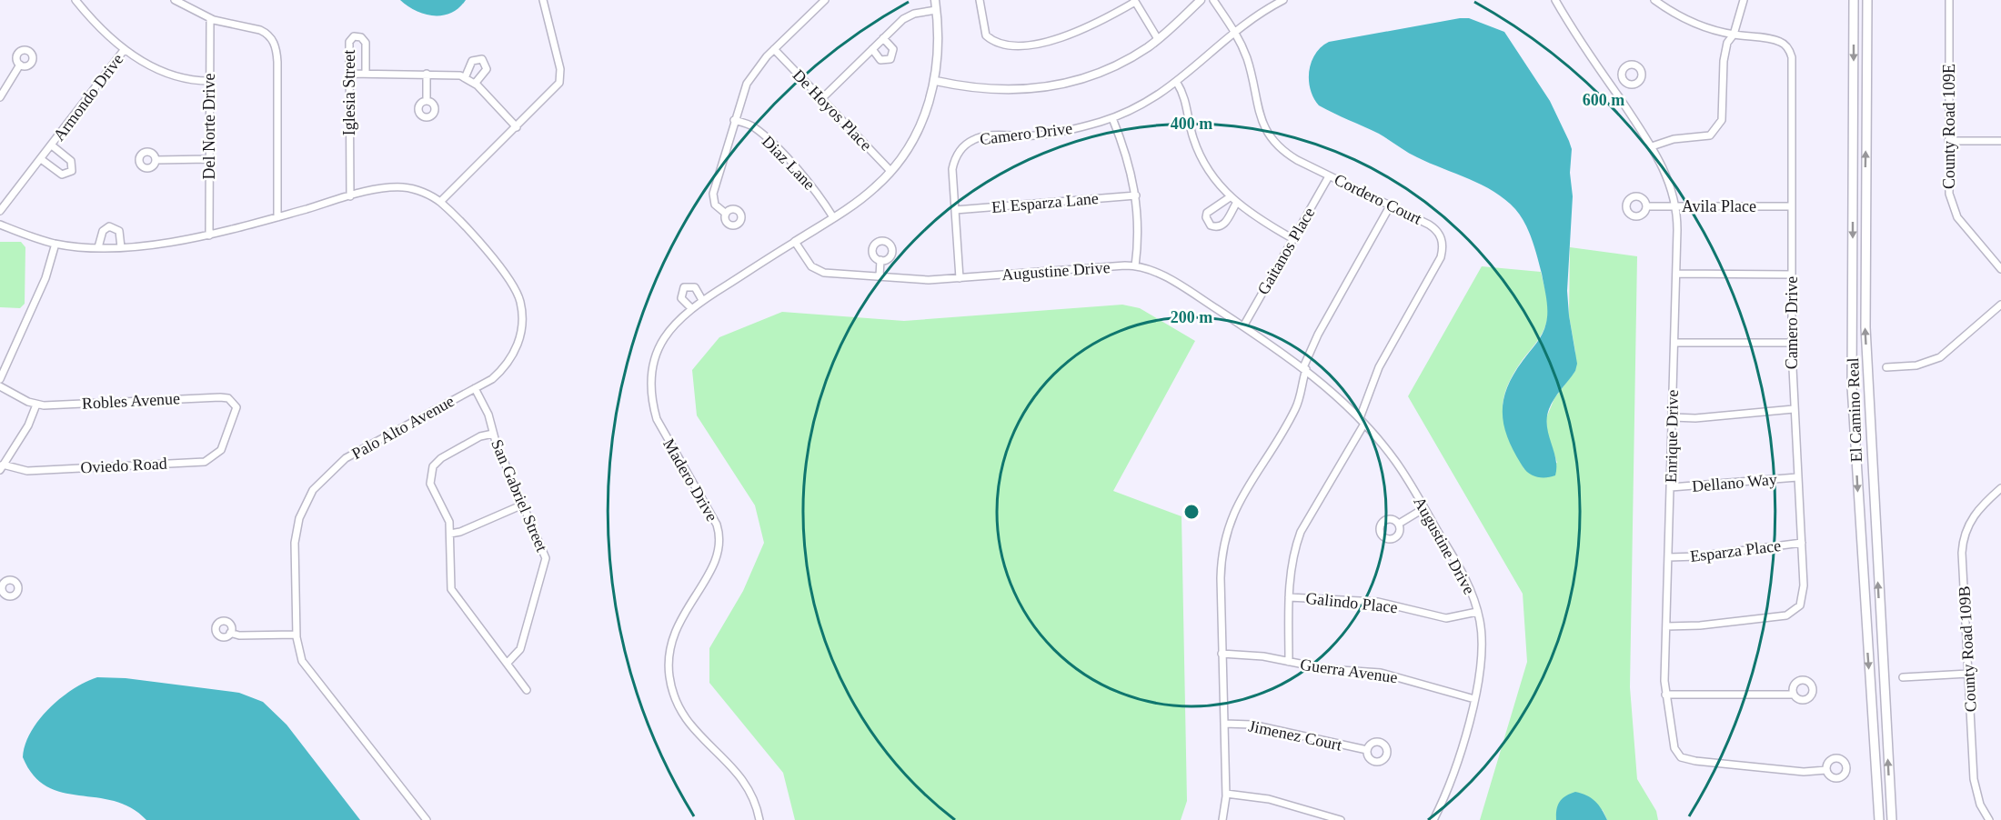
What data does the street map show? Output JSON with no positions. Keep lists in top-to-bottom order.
{
  "streets": {
    "main road": ["El Camino Real"],
    "street": [
      "Iglesia Street",
      "Armondo Drive",
      "De Hoyos Place",
      "Del Norte Drive",
      "County Road 109E",
      "Camero Drive",
      "Diaz Lane",
      "Cordero Court",
      "El Esparza Lane",
      "Avila Place",
      "Gaitanos Place",
      "Augustine Drive",
      "Robles Avenue",
      "Palo Alto Avenue",
      "Enrique Drive",
      "Oviedo Road",
      "Madero Drive",
      "Dellano Way",
      "San Gabriel Street",
      "Esparza Place",
      "Galindo Place",
      "County Road 109B",
      "Guerra Avenue",
      "Jimenez Court"
    ]
  },
  "crossings": [
    ["Iglesia Street", "Palo Alto Avenue"],
    ["De Hoyos Place", "Madero Drive"],
    ["Del Norte Drive", "Palo Alto Avenue"],
    ["Camero Drive", "Cordero Court"],
    ["Camero Drive", "El Esparza Lane"],
    ["Camero Drive", "Avila Place"],
    ["Camero Drive", "Augustine Drive"],
    ["Camero Drive", "Enrique Drive"],
    ["Camero Drive", "Dellano Way"],
    ["Camero Drive", "Esparza Place"],
    ["Diaz Lane", "Madero Drive"],
    ["Cordero Court", "Gaitanos Place"],
    ["Cordero Court", "Augustine Drive"],
    ["Cordero Court", "Galindo Place"],
    ["Cordero Court", "Guerra Avenue"],
    ["Avila Place", "Enrique Drive"],
    ["Gaitanos Place", "Augustine Drive"],
    ["Augustine Drive", "Madero Drive"],
    ["Augustine Drive", "Galindo Place"],
    ["Augustine Drive", "Guerra Avenue"],
    ["Robles Avenue", "Oviedo Road"],
    ["Palo Alto Avenue", "San Gabriel Street"],
    ["Enrique Drive", "Dellano Way"],
    ["Enrique Drive", "Esparza Place"]
  ],
  "rings": ["600 m", "400 m", "200 m"]
}
